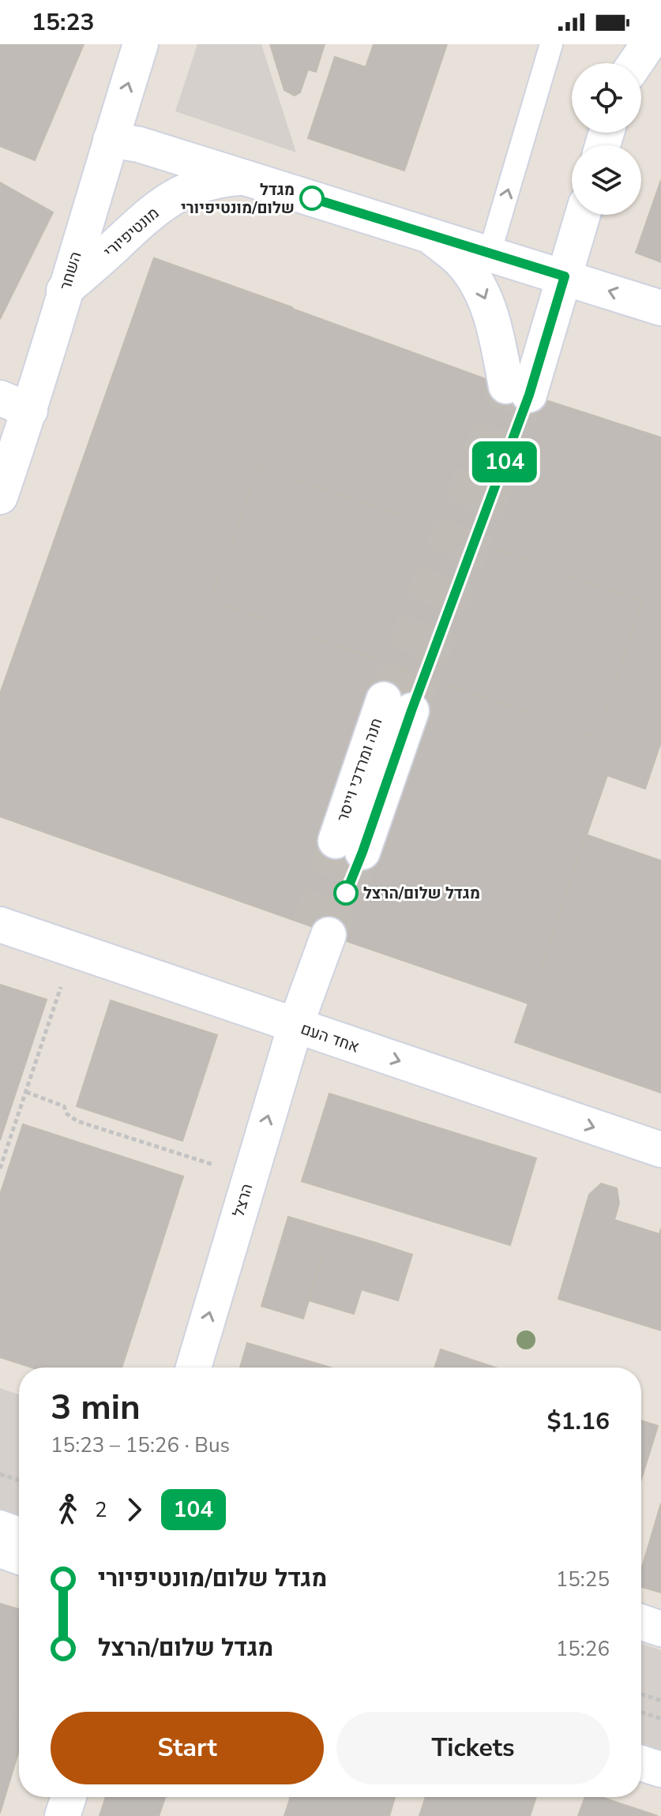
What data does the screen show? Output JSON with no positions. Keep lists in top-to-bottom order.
{
  "streets": {
    "street": [
      "מונטיפיורי",
      "השחר",
      "חנה ומרדכי וייסר",
      "אחד העם",
      "הרצל"
    ]
  },
  "crossings": [
    ["מונטיפיורי", "השחר"],
    ["אחד העם", "הרצל"]
  ],
  "one_way": ["אחד העם", "הרצל"],
  "places": ["מגדל שלום/מונטיפיורי", "מגדל שלום/הרצל"],
  "lines": ["bus line 104"],
  "page": {
    "status": "15:23",
    "on_map": "104",
    "heading": ["3 min", "15:23 – 15:26 · Bus", "$1.16"],
    "legs": ["2", "104"],
    "list": [
      {
        "name": "מגדל שלום/מונטיפיורי",
        "value": "15:25"
      },
      {
        "name": "מגדל שלום/הרצל",
        "value": "15:26"
      }
    ],
    "buttons": ["Start", "Tickets"]
  }
}
